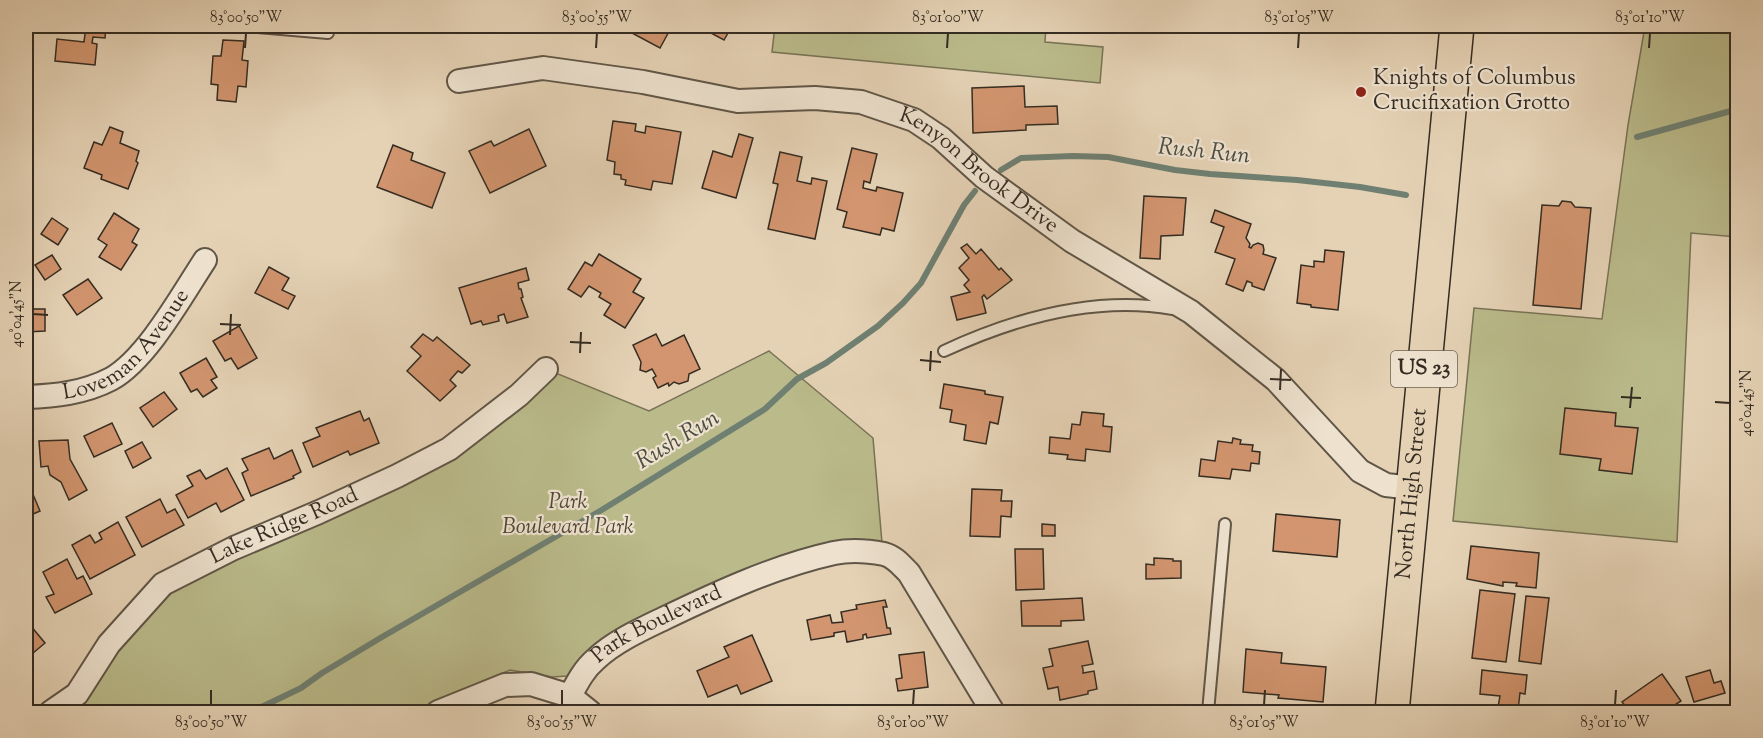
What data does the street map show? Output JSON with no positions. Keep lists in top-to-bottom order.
{
  "streets": {
    "main road": ["US 23", "North High Street"],
    "street": [
      "Kenyon Brook Drive",
      "Loveman Avenue",
      "Lake Ridge Road",
      "Park Boulevard"
    ]
  },
  "crossings": [
    ["Kenyon Brook Drive", "North High Street"]
  ],
  "water": ["Rush Run"],
  "parks": ["Park Boulevard Park"],
  "places": ["Knights of Columbus Crucifixation Grotto"],
  "coordinates": [
    "83°00'50\"W",
    "83°00'55\"W",
    "83°01'00\"W",
    "83°01'05\"W",
    "83°01'10\"W",
    "40°04'45\"N"
  ]
}
